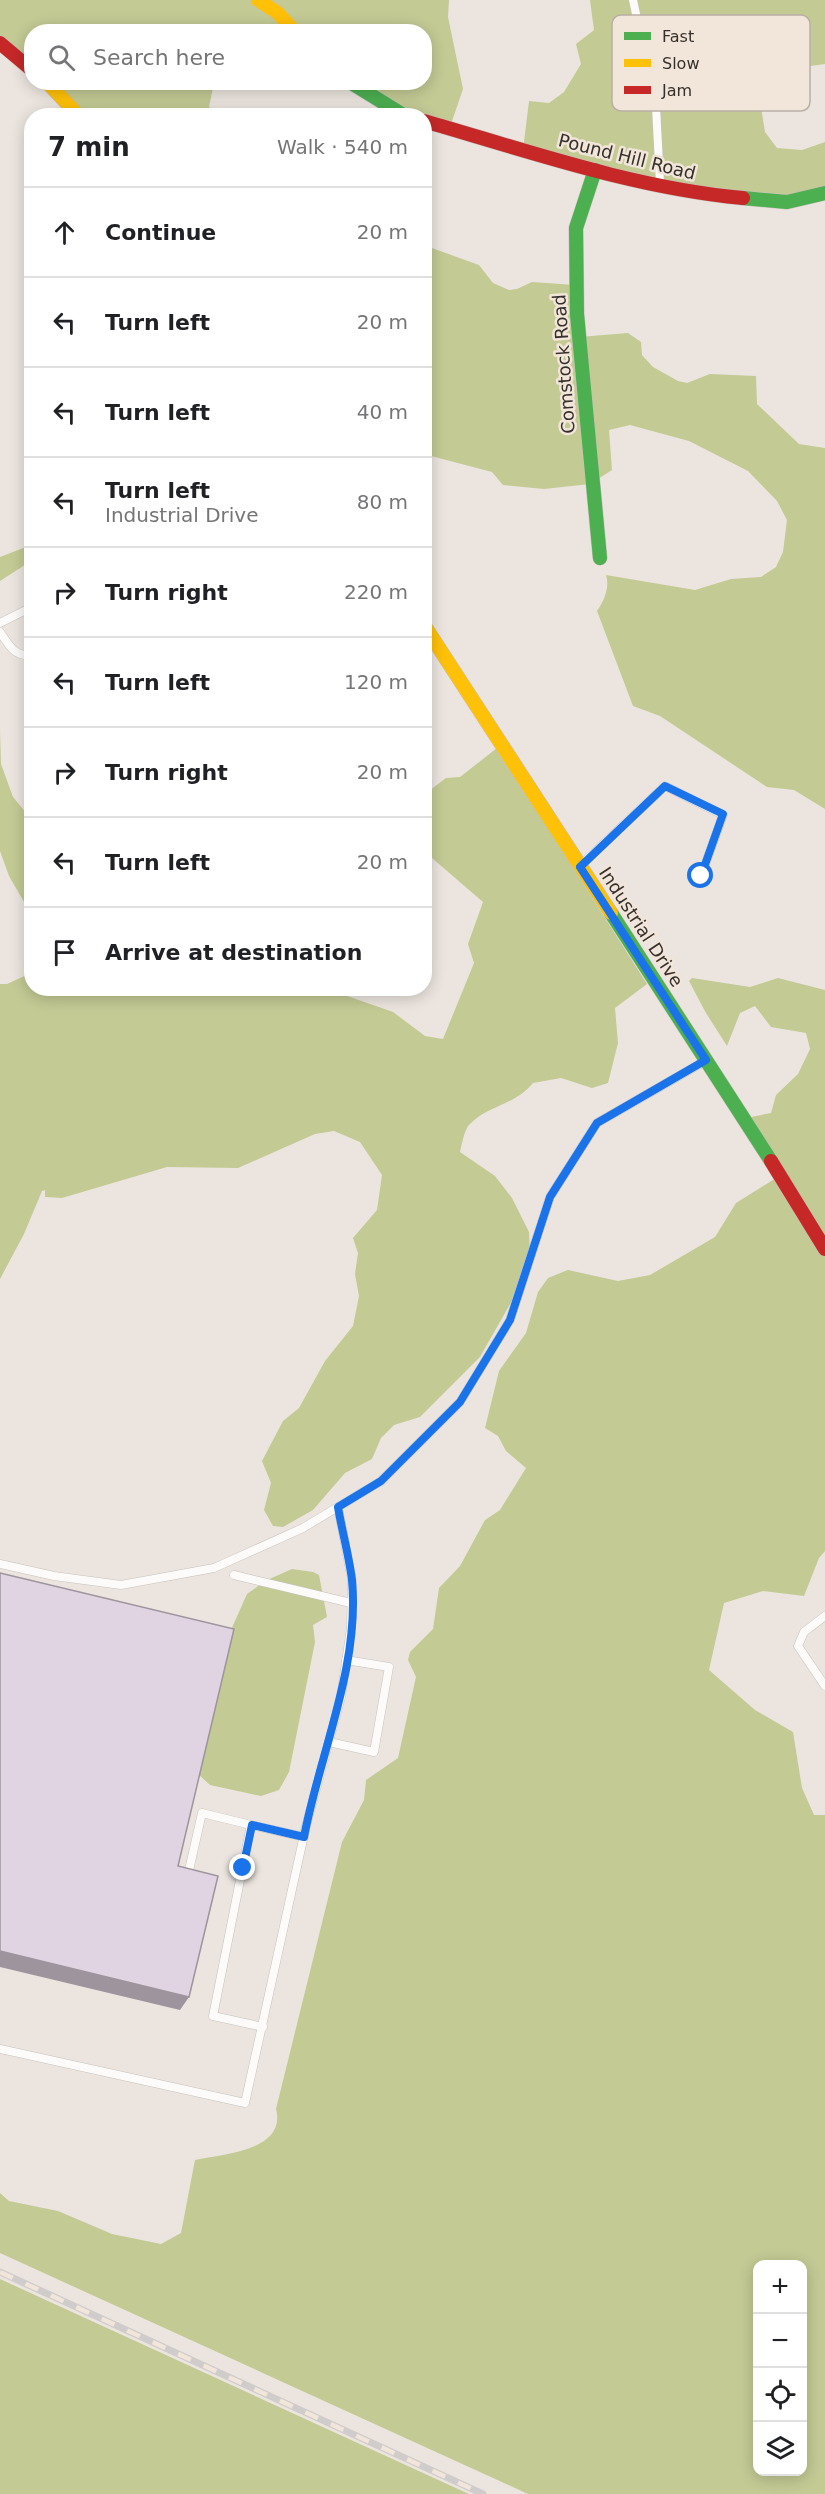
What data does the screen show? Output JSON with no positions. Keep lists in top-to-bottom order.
{
  "streets": {
    "street": ["Pound Hill Road", "Comstock Road", "Industrial Drive"]
  },
  "crossings": [
    ["Pound Hill Road", "Comstock Road"]
  ],
  "legend": ["Fast", "Slow", "Jam"],
  "page": {
    "search": "Search here",
    "heading": ["7 min", "Walk · 540 m"],
    "list": [
      ["Continue", "20 m"],
      ["Turn left", "20 m"],
      ["Turn left", "40 m"],
      ["Turn left", "Industrial Drive", "80 m"],
      ["Turn right", "220 m"],
      ["Turn left", "120 m"],
      ["Turn right", "20 m"],
      ["Turn left", "20 m"],
      "Arrive at destination"
    ],
    "map_buttons": ["+", "−"]
  }
}
